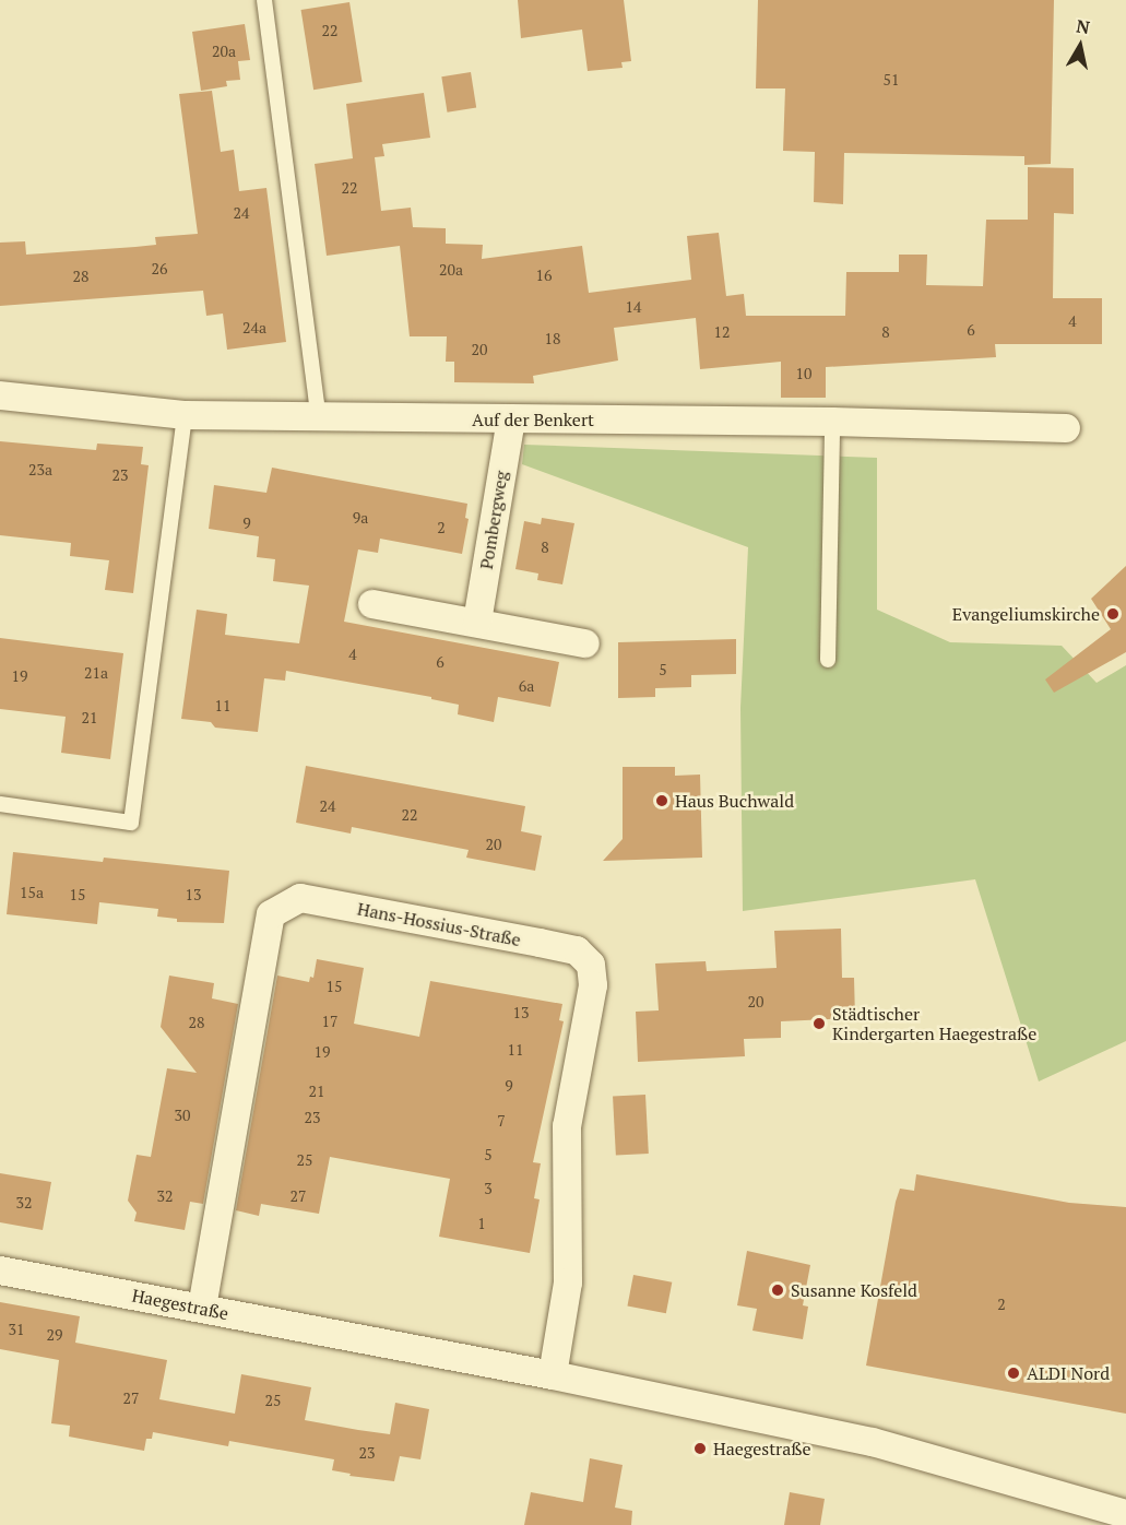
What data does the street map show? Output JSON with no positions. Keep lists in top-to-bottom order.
{
  "streets": {
    "street": [
      "Auf der Benkert",
      "Pombergweg",
      "Hans-Hossius-Straße",
      "Haegestraße"
    ]
  },
  "crossings": [
    ["Auf der Benkert", "Pombergweg"],
    ["Hans-Hossius-Straße", "Haegestraße"]
  ],
  "places": [
    "Evangeliumskirche",
    "Haus Buchwald",
    "Städtischer Kindergarten Haegestraße",
    "Susanne Kosfeld",
    "ALDI Nord",
    "Haegestraße"
  ],
  "house_numbers": [
    "22",
    "20a",
    "51",
    "22",
    "24",
    "26",
    "20a",
    "16",
    "28",
    "14",
    "4",
    "24a",
    "6",
    "12",
    "8",
    "18",
    "20",
    "10",
    "23a",
    "23",
    "9a",
    "9",
    "2",
    "8",
    "4",
    "6",
    "5",
    "21a",
    "19",
    "6a",
    "11",
    "21",
    "24",
    "22",
    "20",
    "15a",
    "15",
    "13",
    "15",
    "20",
    "13",
    "17",
    "28",
    "11",
    "19",
    "9",
    "21",
    "30",
    "23",
    "7",
    "5",
    "25",
    "3",
    "32",
    "27",
    "32",
    "1",
    "2",
    "31",
    "29",
    "27",
    "25",
    "23"
  ],
  "north": "top"
}
